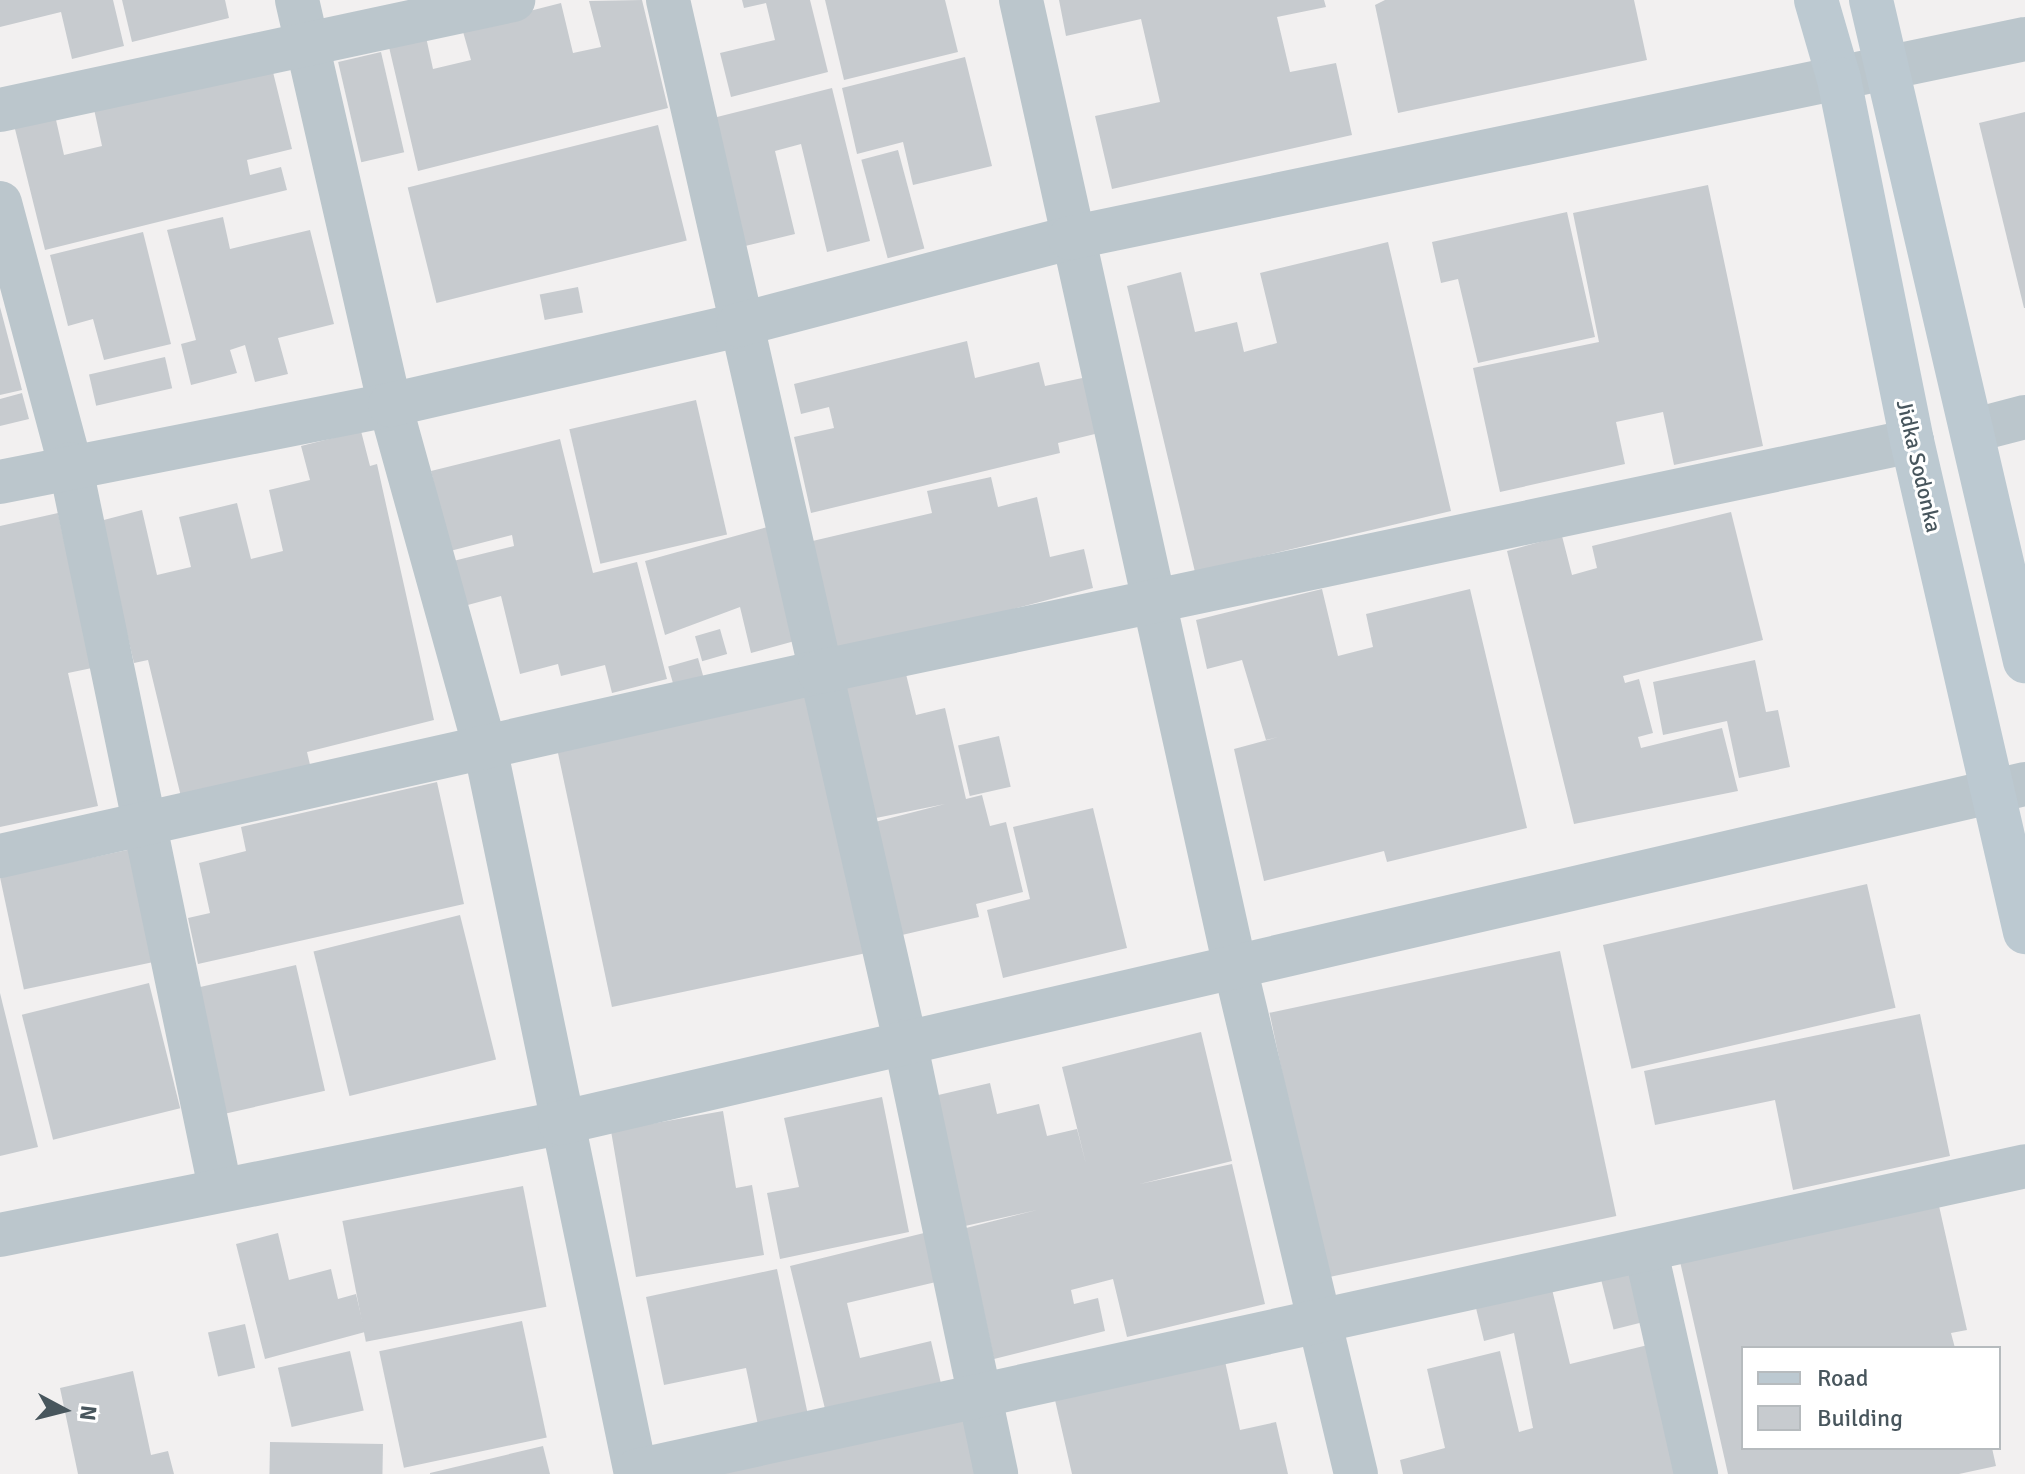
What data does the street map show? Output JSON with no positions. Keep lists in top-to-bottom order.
{
  "streets": {
    "main road": ["Jidka Sodonka"]
  },
  "legend": ["Road", "Building"],
  "north": "right"
}
